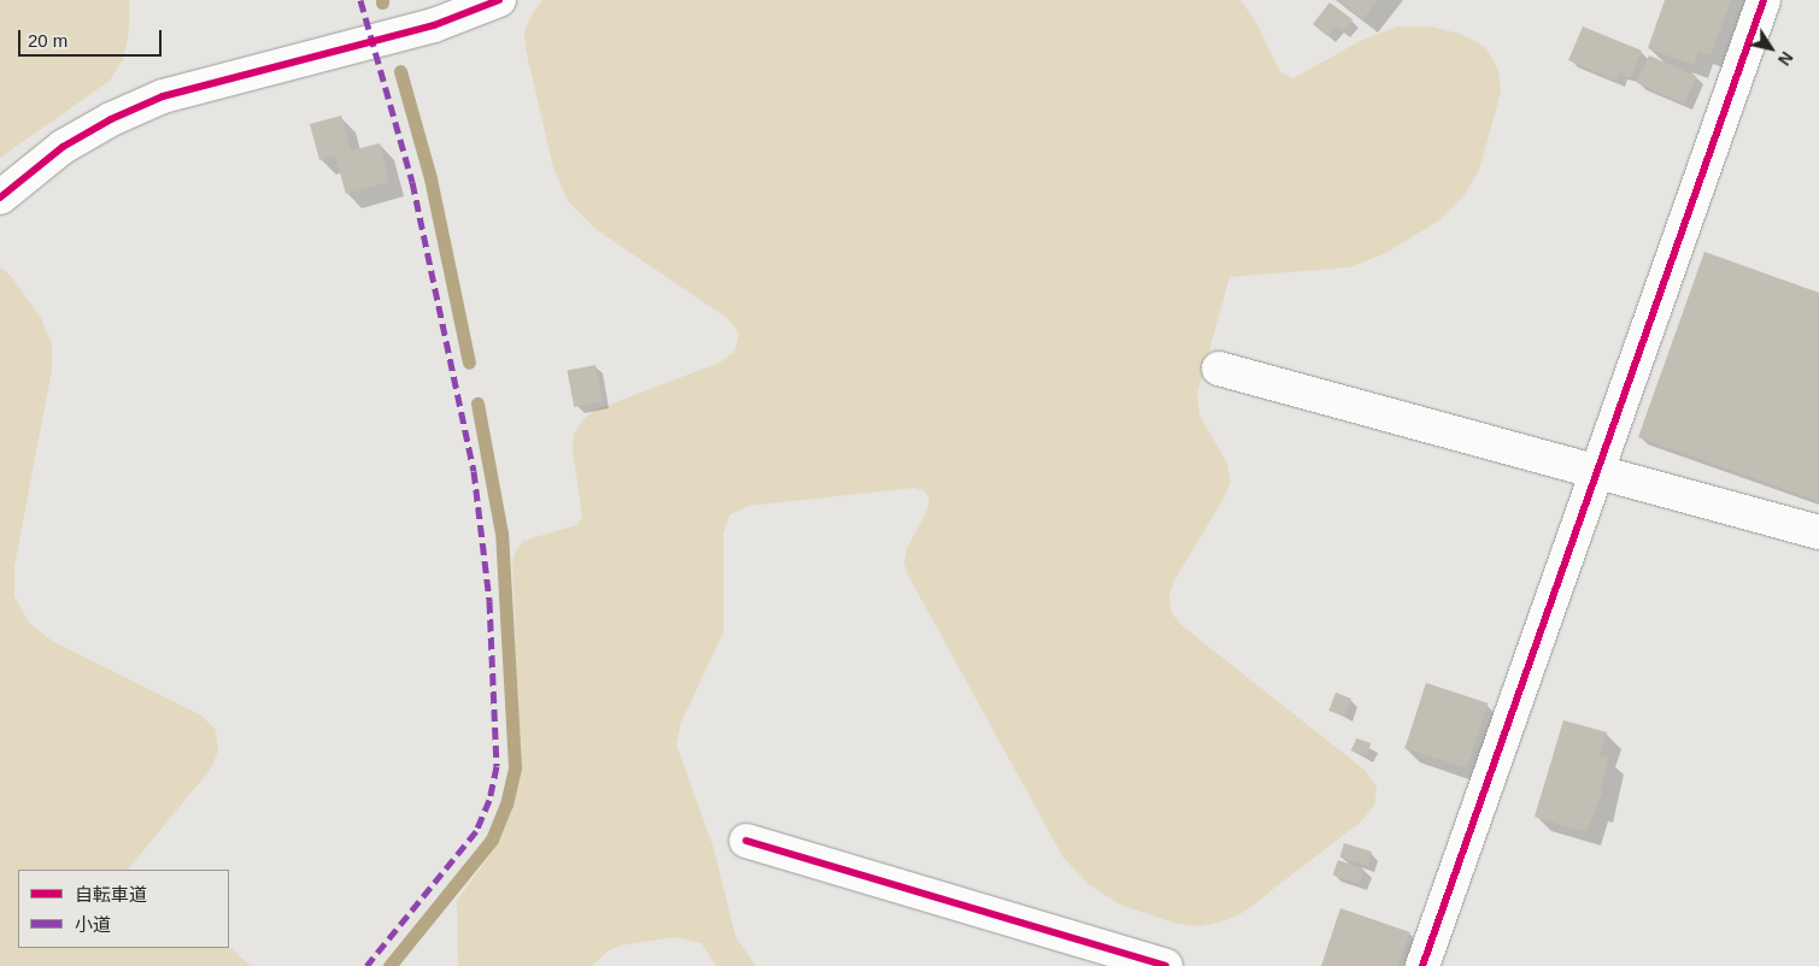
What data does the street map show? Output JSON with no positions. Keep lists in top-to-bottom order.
{
  "legend": ["自転車道", "小道"],
  "scale_bar": "20 m",
  "north": "bottom right"
}
